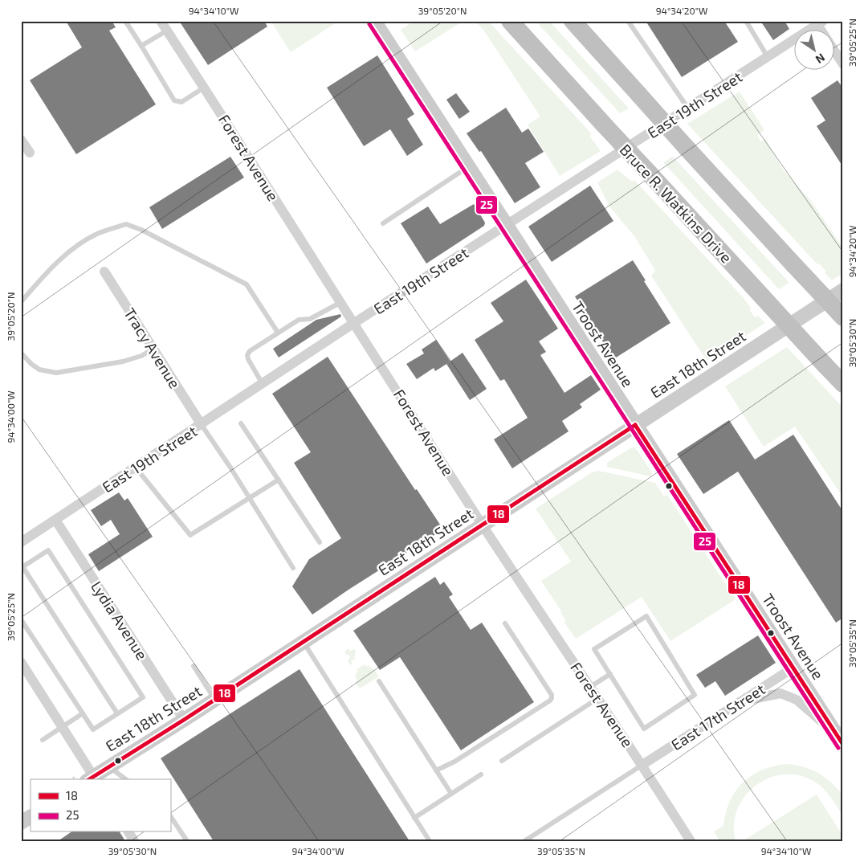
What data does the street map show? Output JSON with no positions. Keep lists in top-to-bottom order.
{
  "streets": {
    "highway": ["Bruce R. Watkins Drive"],
    "main road": ["Troost Avenue", "East 18th Street"],
    "street": [
      "East 19th Street",
      "Forest Avenue",
      "Tracy Avenue",
      "Lydia Avenue",
      "East 17th Street"
    ]
  },
  "crossings": [
    ["East 19th Street", "Forest Avenue"],
    ["East 19th Street", "Troost Avenue"],
    ["East 19th Street", "Tracy Avenue"],
    ["East 19th Street", "Lydia Avenue"],
    ["Forest Avenue", "East 18th Street"],
    ["Forest Avenue", "East 17th Street"],
    ["Troost Avenue", "East 18th Street"],
    ["Troost Avenue", "East 17th Street"],
    ["East 18th Street", "Lydia Avenue"]
  ],
  "lines": ["transit line 25", "transit line 18"],
  "legend": ["18", "25"],
  "north": "bottom right",
  "coordinates": [
    "94°34'10\"W",
    "39°05'20\"N",
    "94°34'20\"W",
    "39°05'25\"N",
    "39°05'30\"N",
    "94°34'00\"W",
    "39°05'35\"N"
  ]
}
